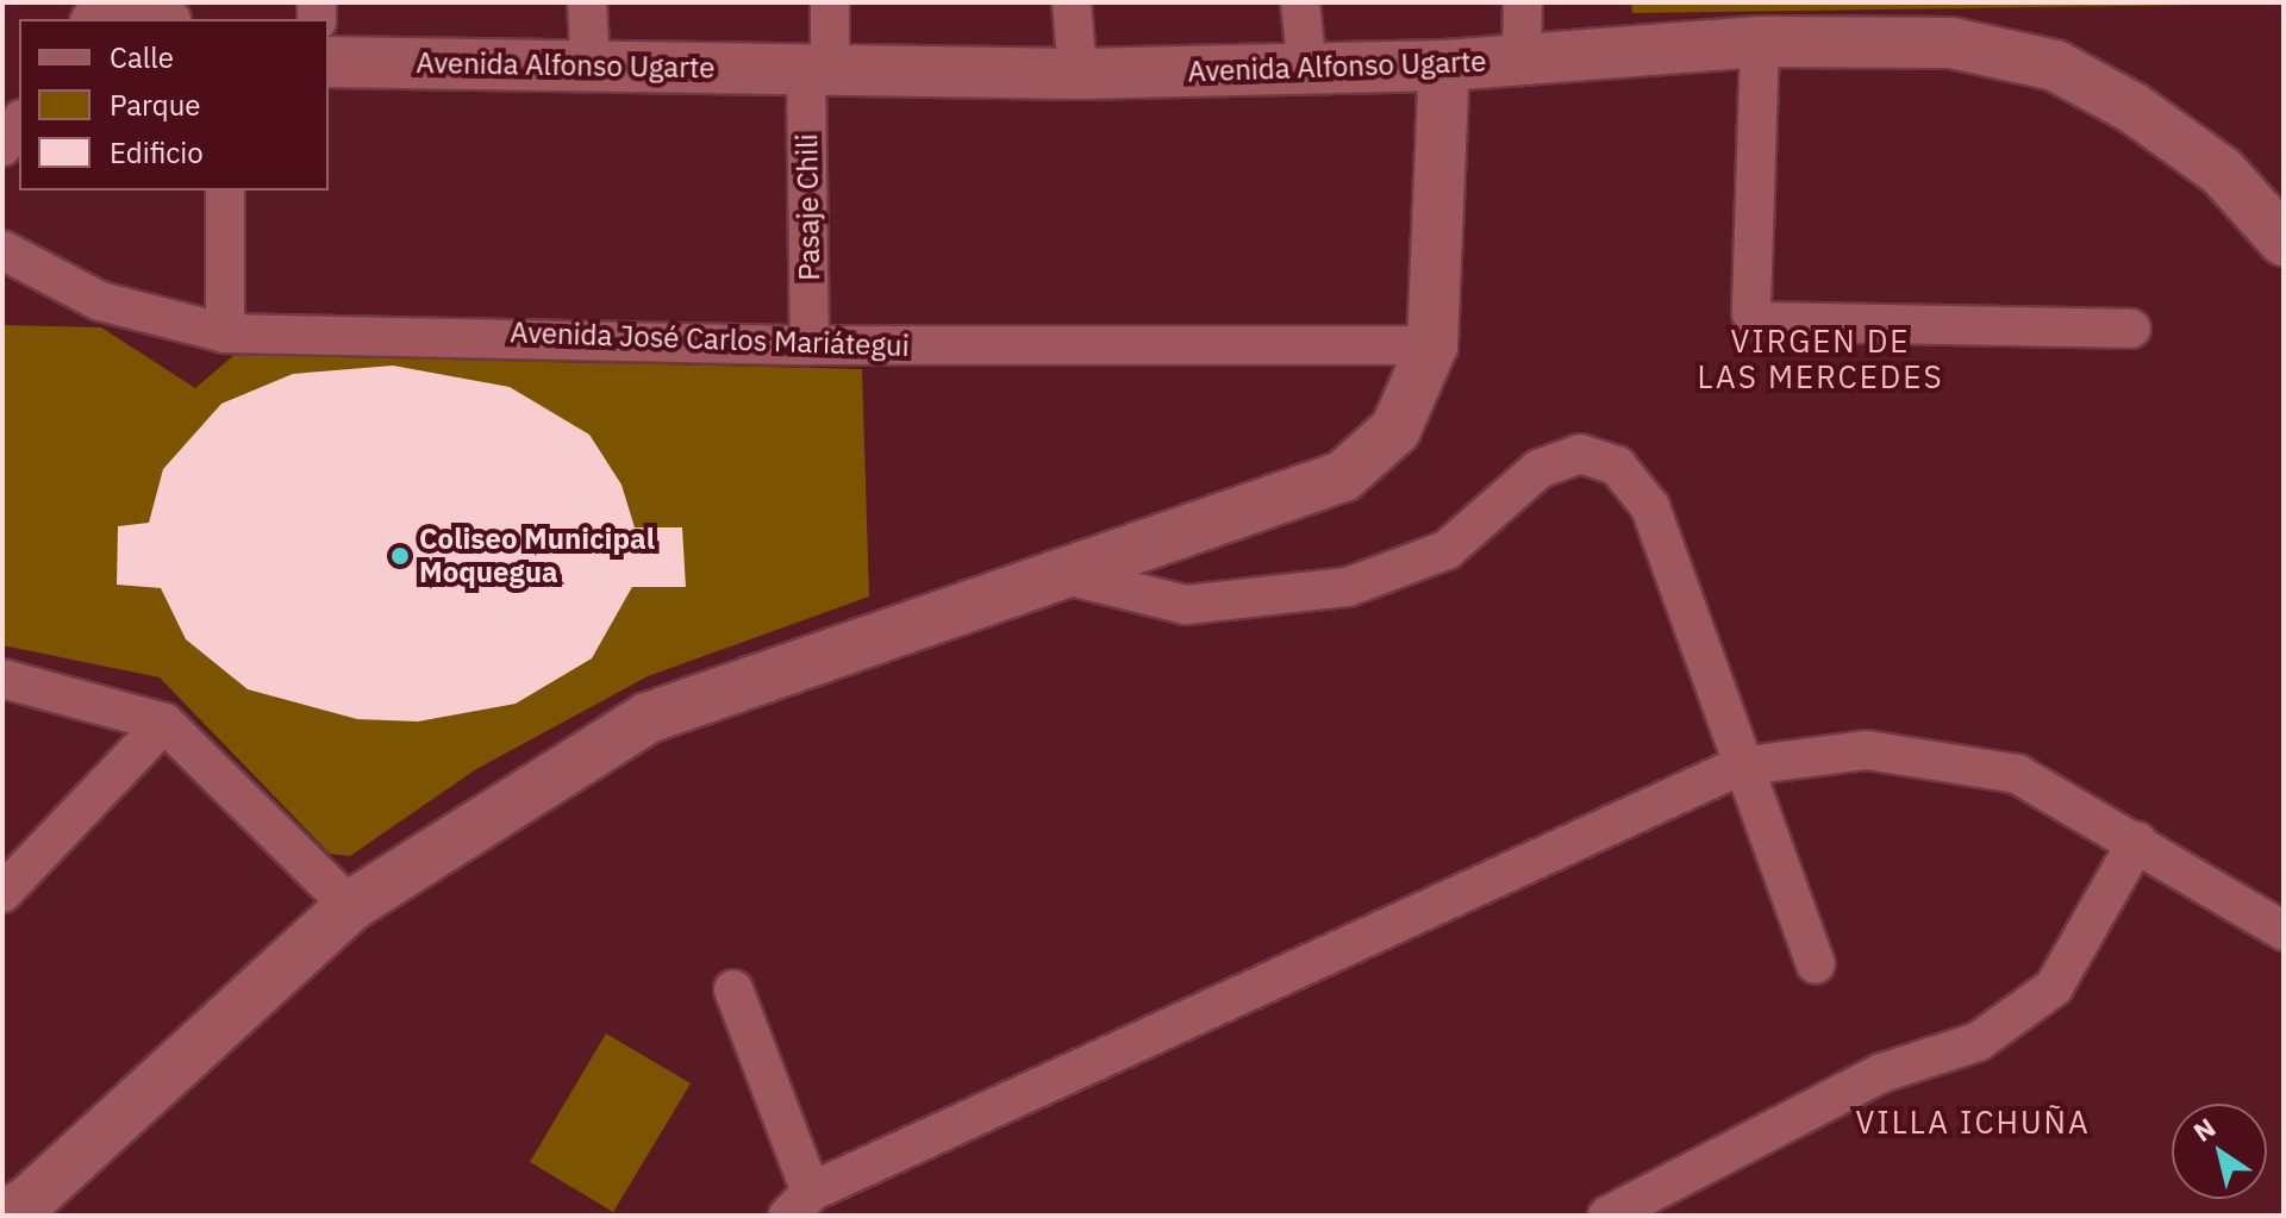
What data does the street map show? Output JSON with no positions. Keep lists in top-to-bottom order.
{
  "streets": {
    "street": ["Avenida Alfonso Ugarte", "Pasaje Chili", "Avenida José Carlos Mariátegui"]
  },
  "crossings": [
    ["Avenida Alfonso Ugarte", "Pasaje Chili"],
    ["Pasaje Chili", "Avenida José Carlos Mariátegui"]
  ],
  "districts": ["VIRGEN DE LAS MERCEDES", "VILLA ICHUÑA"],
  "places": ["Coliseo Municipal Moquegua"],
  "legend": ["Calle", "Parque", "Edificio"],
  "north": "top left"
}
